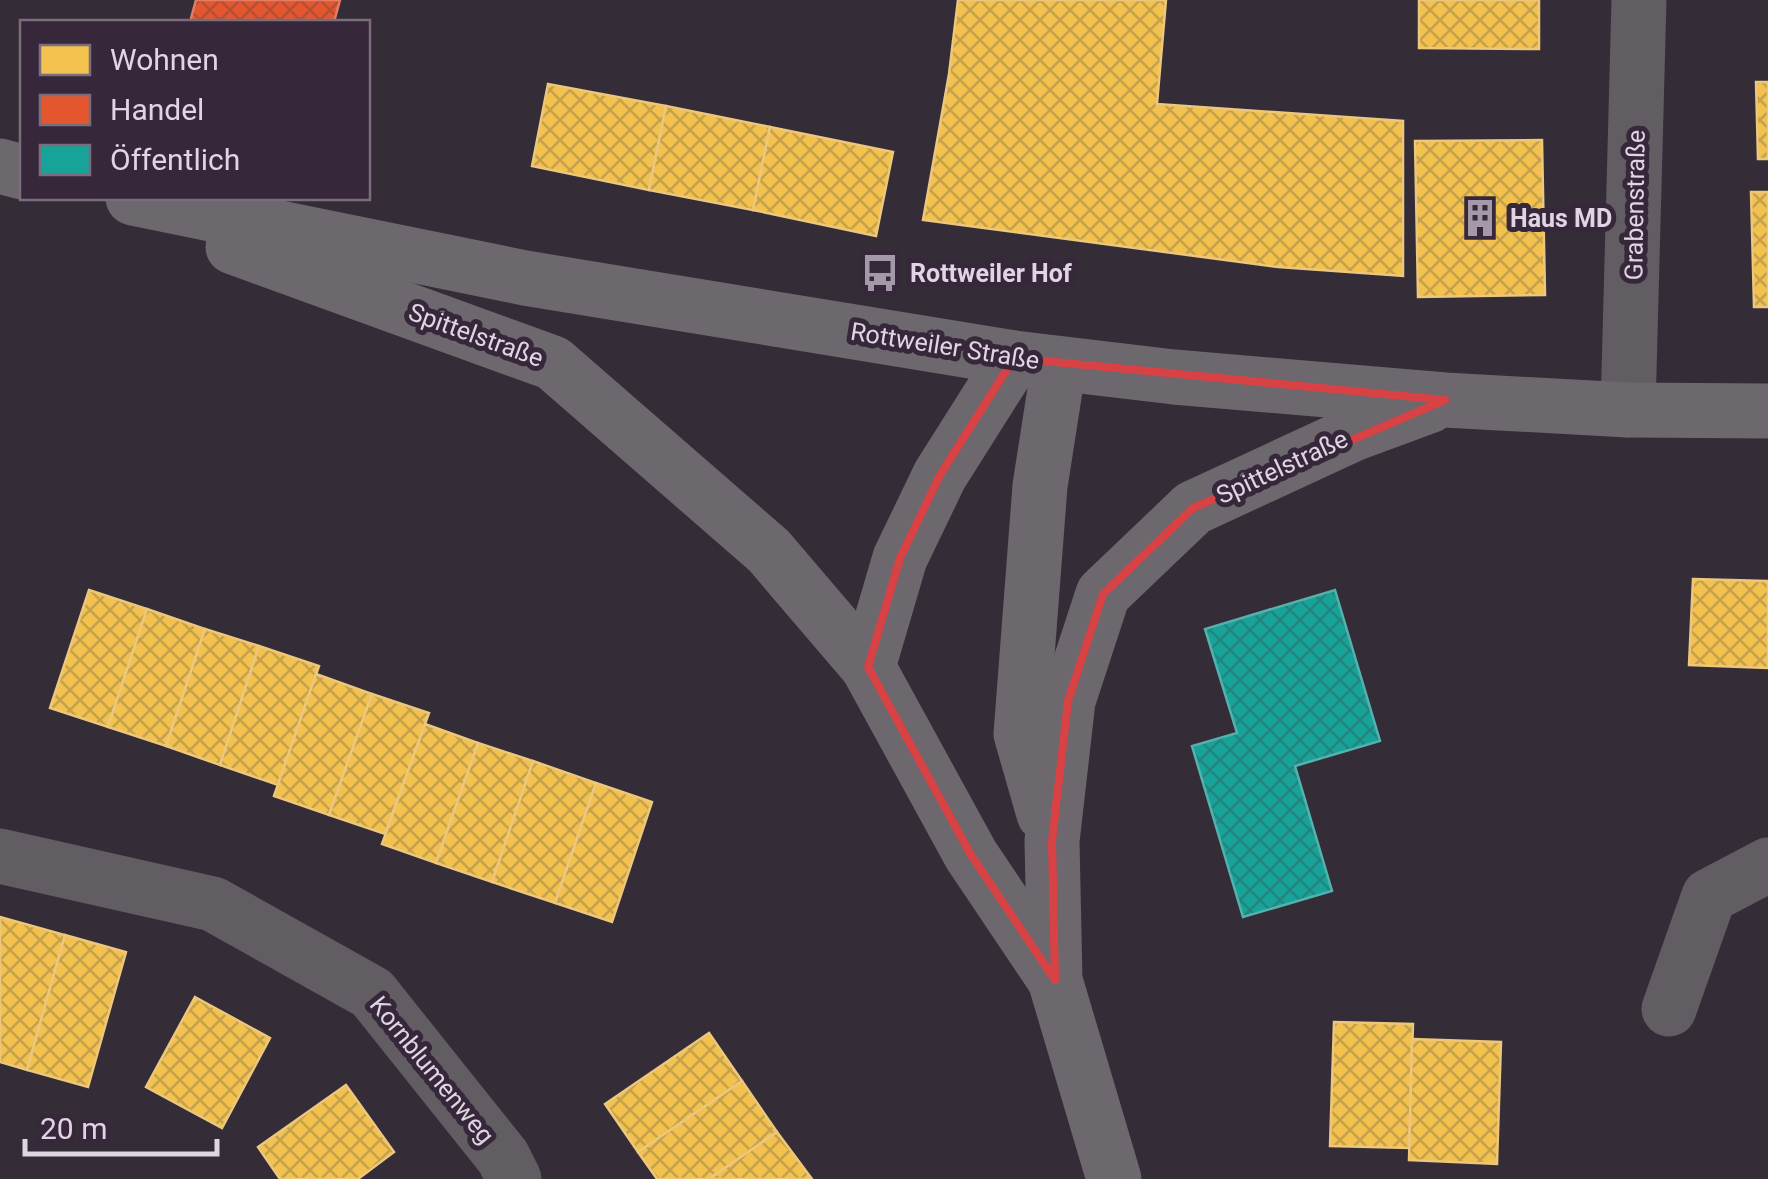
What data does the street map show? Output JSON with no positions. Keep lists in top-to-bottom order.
{
  "streets": {
    "main road": ["Spittelstraße", "Rottweiler Straße"],
    "street": ["Grabenstraße", "Kornblumenweg"]
  },
  "crossings": [
    ["Grabenstraße", "Rottweiler Straße"],
    ["Spittelstraße", "Rottweiler Straße"]
  ],
  "places": {
    "building": ["Haus MD"],
    "bus stop": ["Rottweiler Hof"]
  },
  "legend": ["Wohnen", "Handel", "Öffentlich"],
  "scale_bar": "20 m"
}
